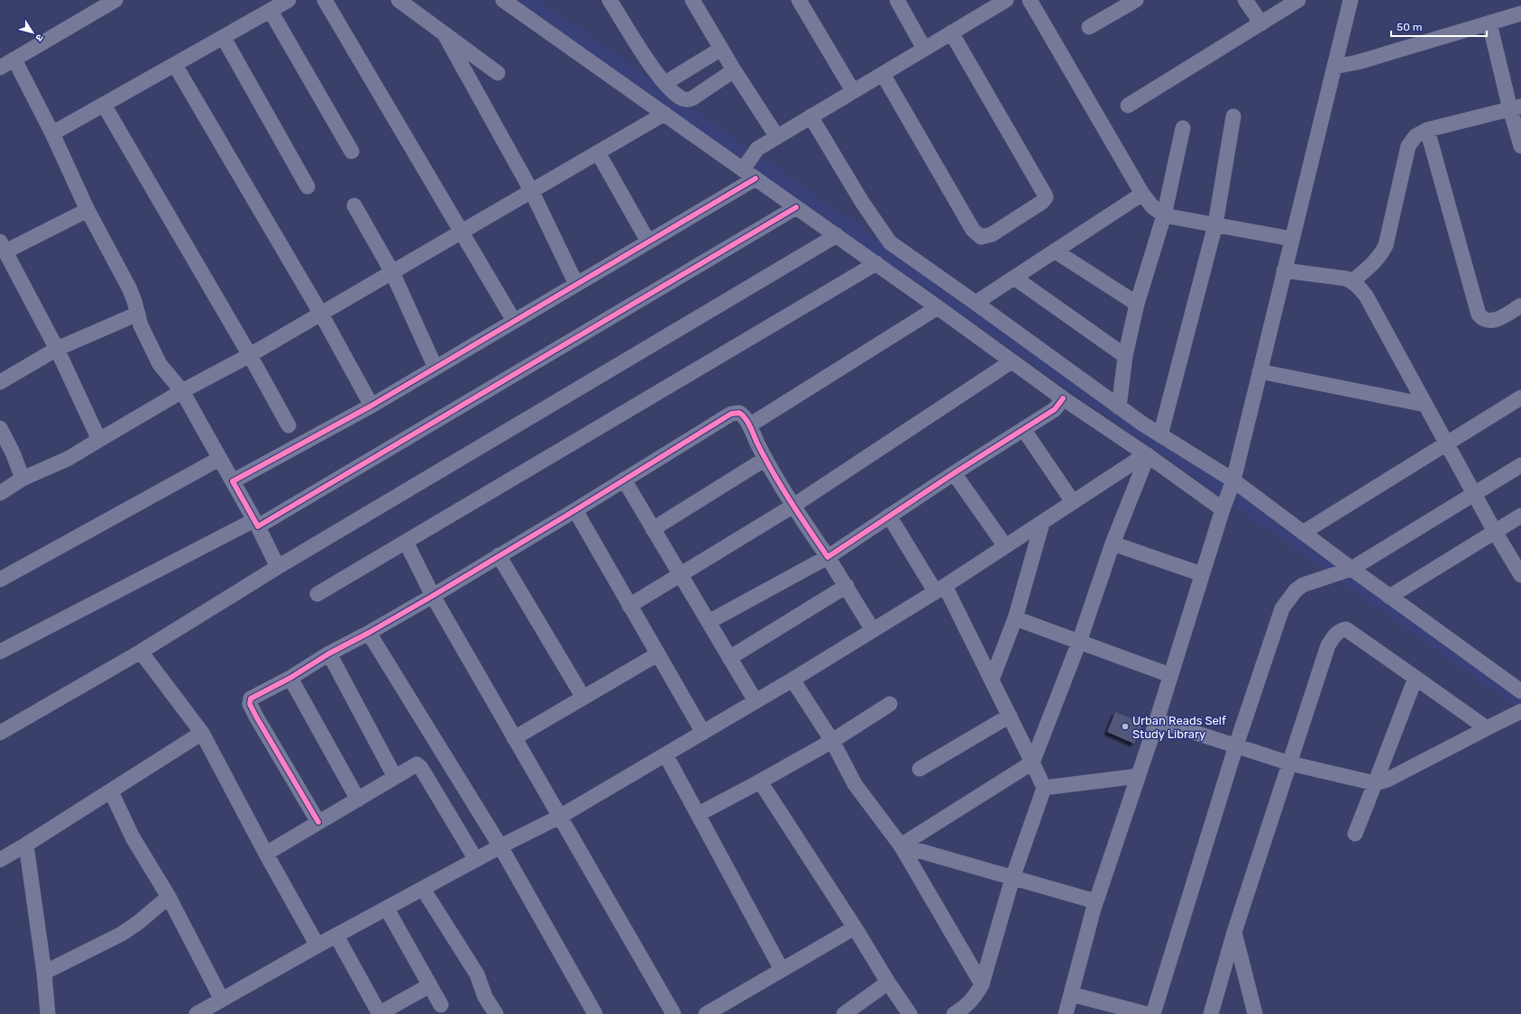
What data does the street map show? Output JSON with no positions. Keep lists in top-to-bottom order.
{
  "places": ["Urban Reads Self Study Library"],
  "scale_bar": "50 m",
  "north": "bottom right"
}
